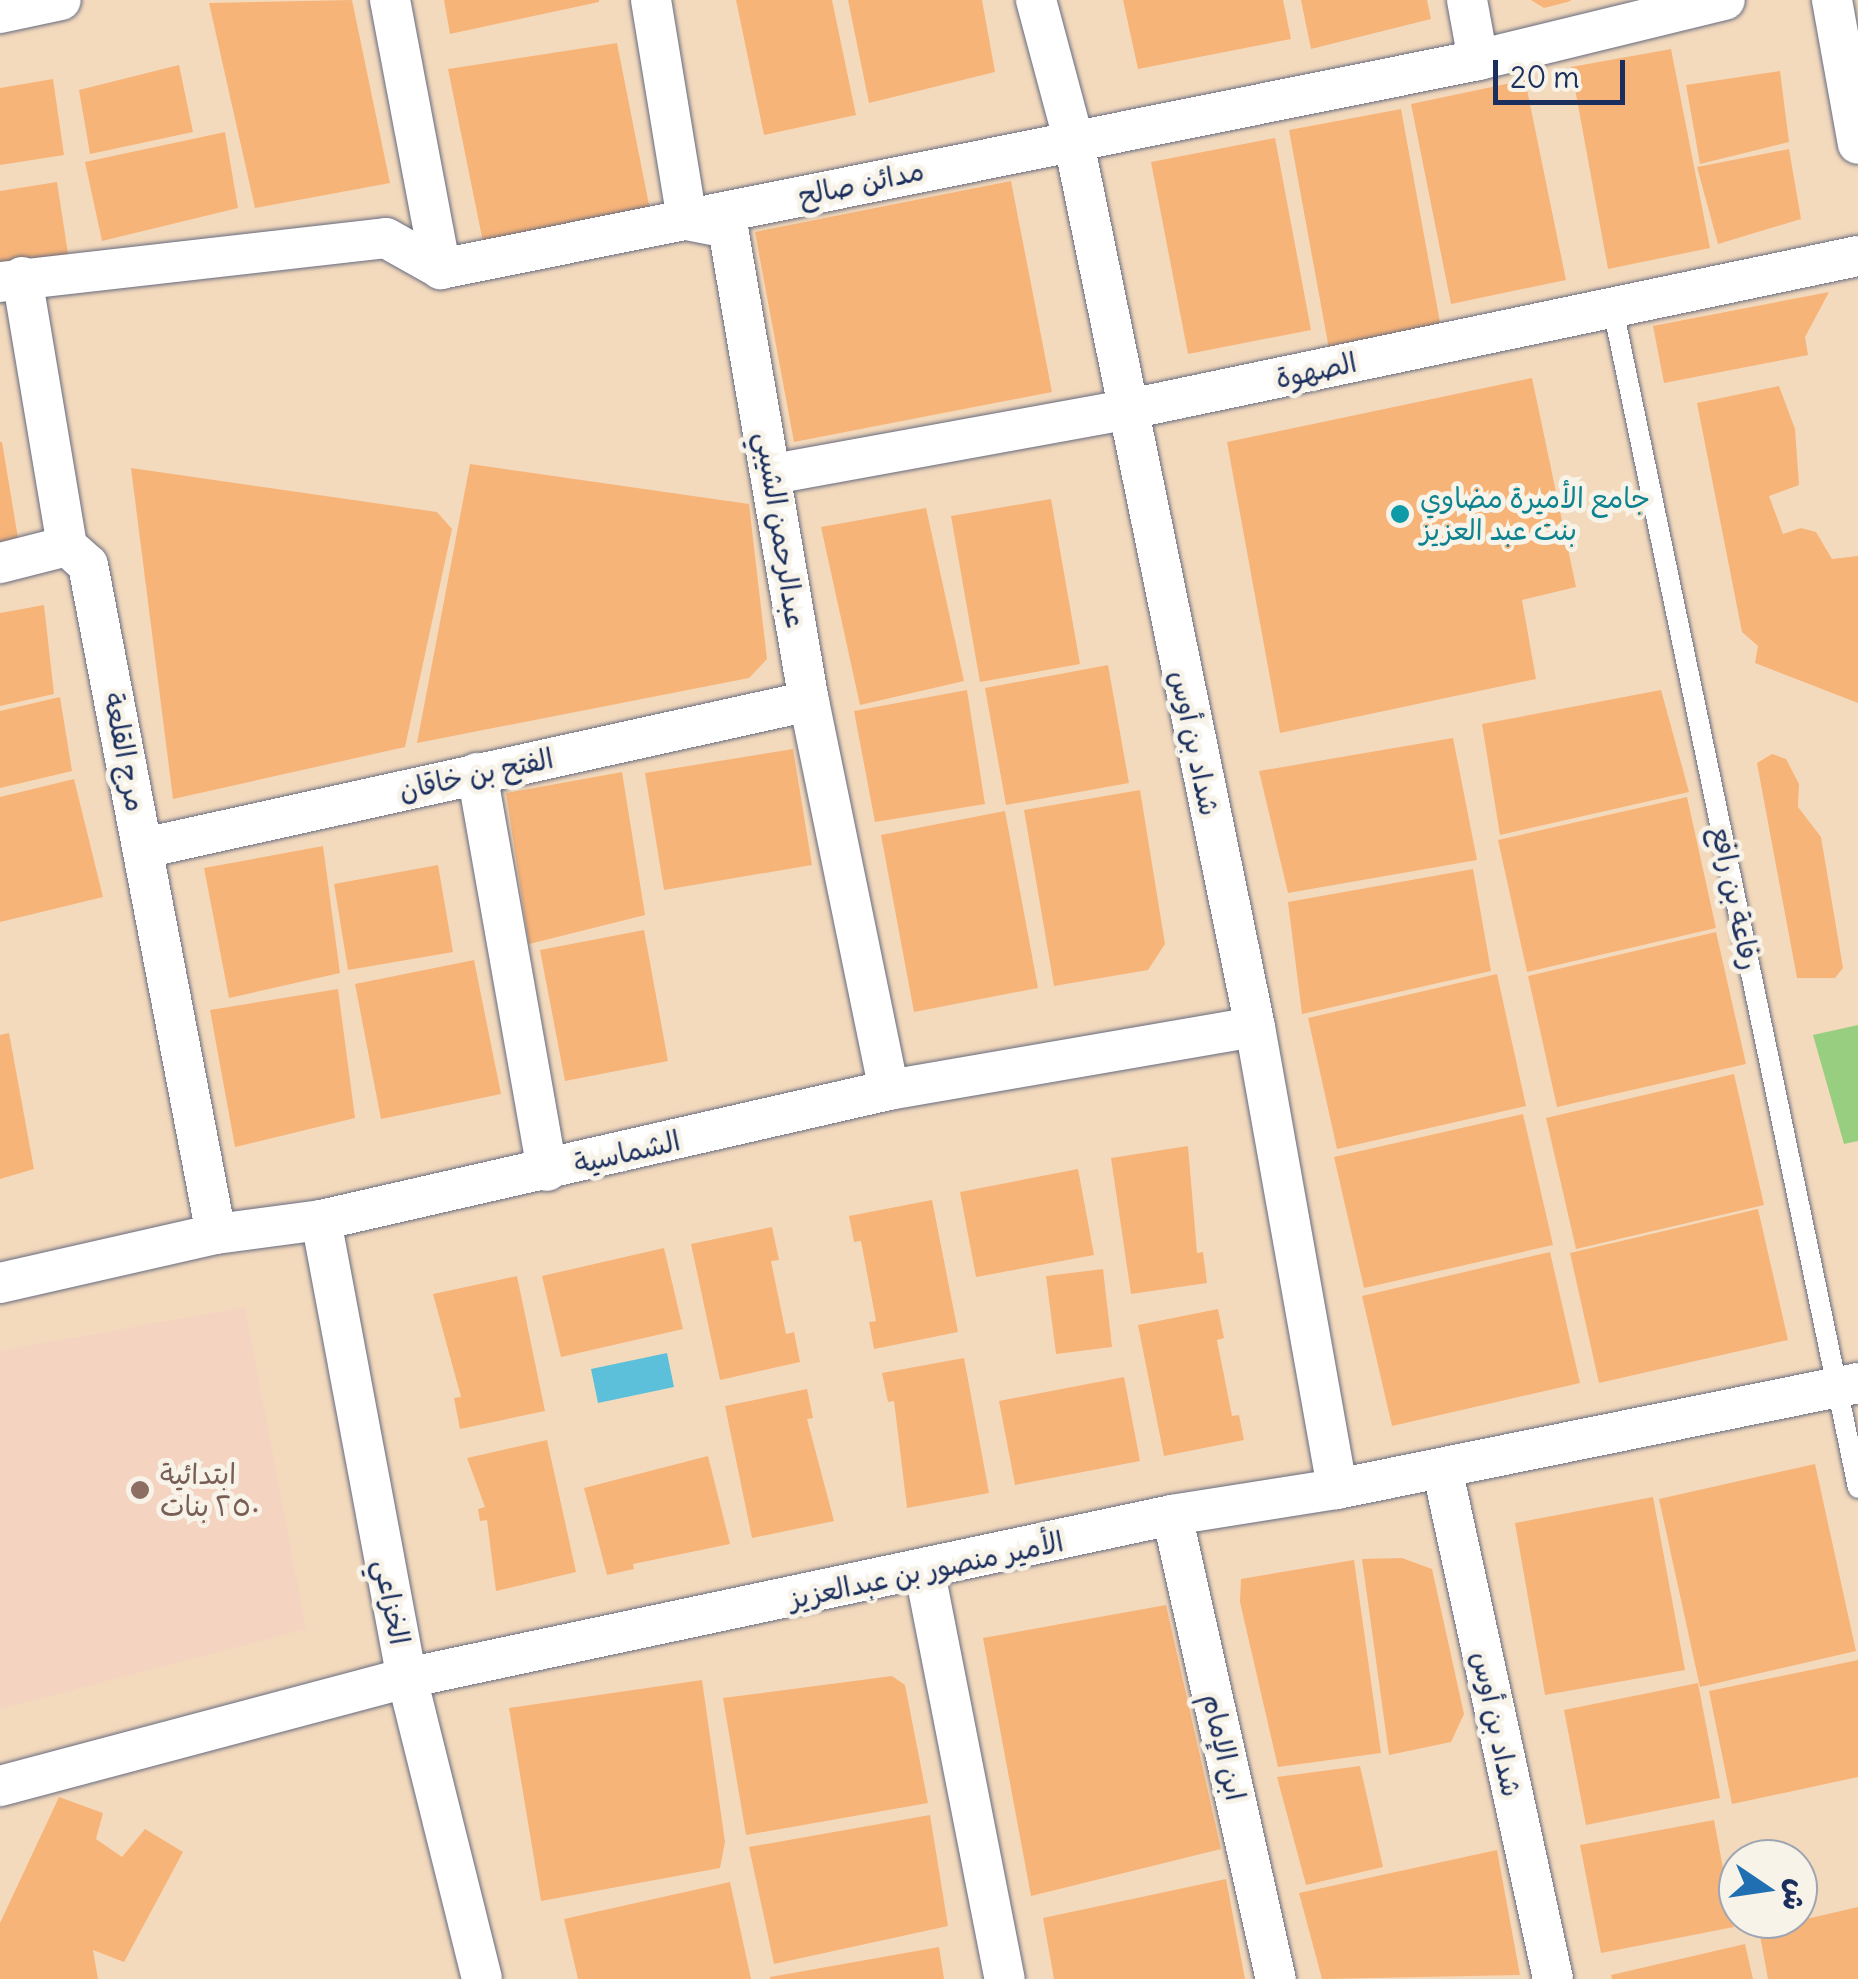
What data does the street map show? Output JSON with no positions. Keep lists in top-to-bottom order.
{
  "streets": {
    "street": [
      "مدائن صالح",
      "الصهوة",
      "عبدالرحمن الشيبي",
      "شداد بن أوس",
      "مرج القلعة",
      "الفتح بن خاقان",
      "الشماسية",
      "الأمير منصور بن عبدالعزيز",
      "الخزاعي",
      "ابن الإمام"
    ],
    "lane": ["رفاعة بن رافع"]
  },
  "crossings": [
    ["مدائن صالح", "عبدالرحمن الشيبي"],
    ["مدائن صالح", "شداد بن أوس"],
    ["الصهوة", "عبدالرحمن الشيبي"],
    ["الصهوة", "شداد بن أوس"],
    ["الصهوة", "رفاعة بن رافع"],
    ["عبدالرحمن الشيبي", "الفتح بن خاقان"],
    ["عبدالرحمن الشيبي", "الشماسية"],
    ["شداد بن أوس", "الشماسية"],
    ["شداد بن أوس", "الأمير منصور بن عبدالعزيز"],
    ["مرج القلعة", "الفتح بن خاقان"],
    ["مرج القلعة", "الشماسية"],
    ["رفاعة بن رافع", "الأمير منصور بن عبدالعزيز"],
    ["الشماسية", "الخزاعي"],
    ["الأمير منصور بن عبدالعزيز", "الخزاعي"],
    ["الأمير منصور بن عبدالعزيز", "ابن الإمام"]
  ],
  "places": ["جامع الأميرة مضاوي بنت عبد العزيز", "ابتدائية ٢٥٠ بنات"],
  "scale_bar": "20 m",
  "north": "right"
}
